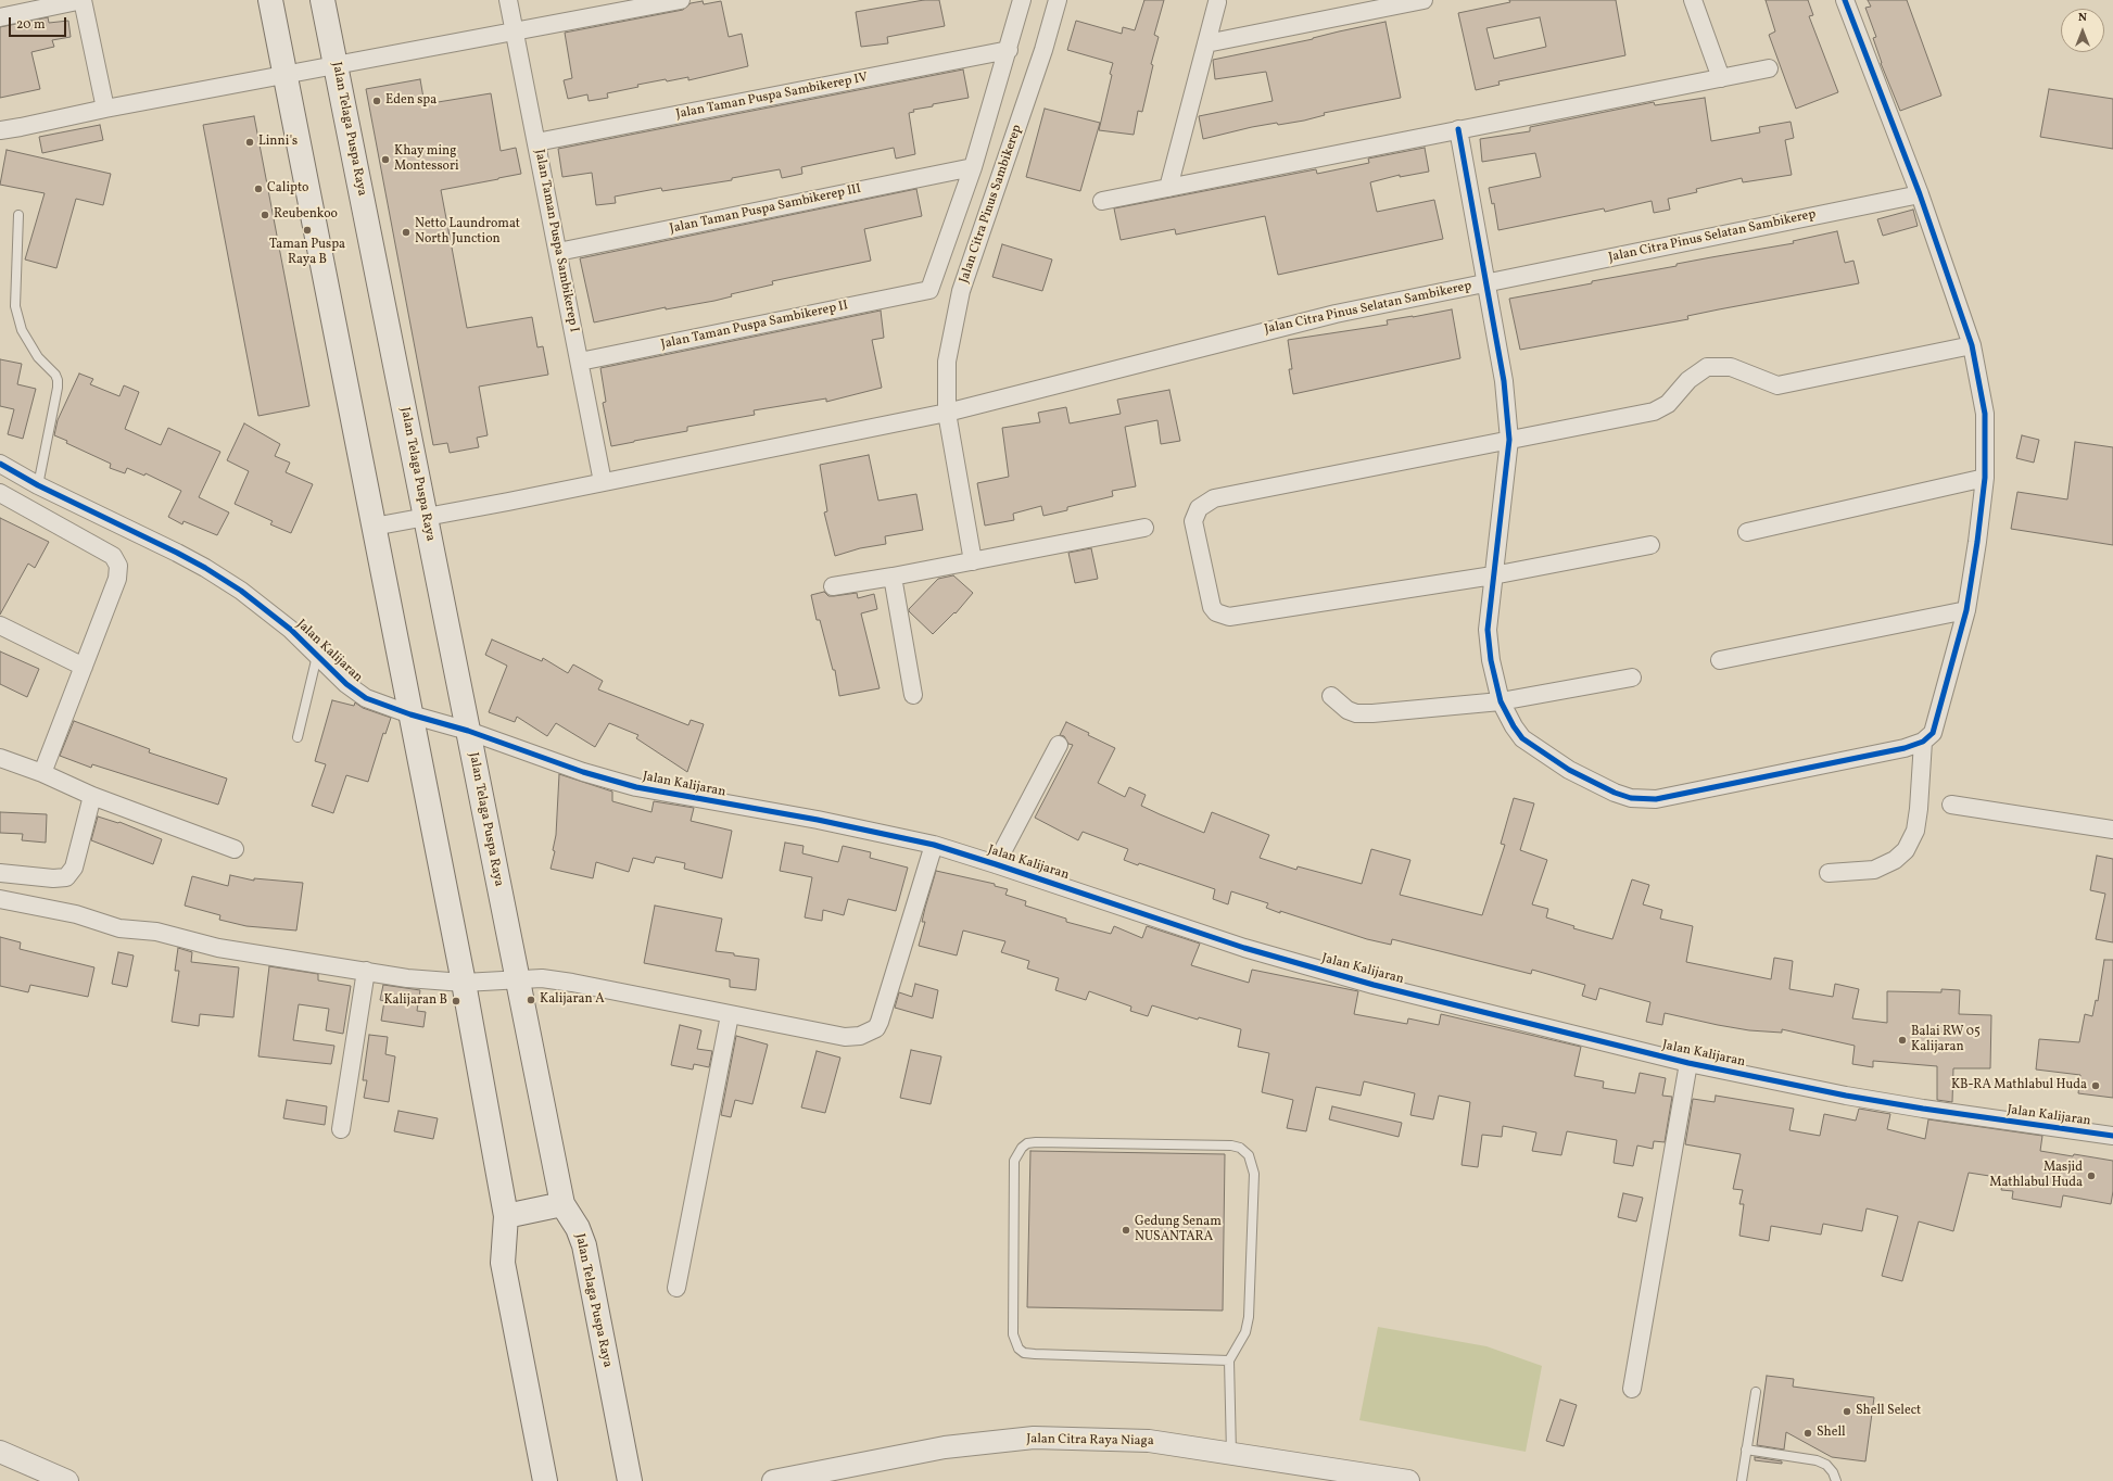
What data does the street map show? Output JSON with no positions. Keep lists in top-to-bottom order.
{
  "streets": {
    "main road": ["Jalan Telaga Puspa Raya"],
    "street": [
      "Jalan Taman Puspa Sambikerep IV",
      "Jalan Citra Pinus Sambikerep",
      "Jalan Taman Puspa Sambikerep III",
      "Jalan Citra Pinus Selatan Sambikerep",
      "Jalan Taman Puspa Sambikerep I",
      "Jalan Taman Puspa Sambikerep II",
      "Jalan Kalijaran",
      "Jalan Citra Raya Niaga"
    ]
  },
  "crossings": [
    ["Jalan Taman Puspa Sambikerep IV", "Jalan Taman Puspa Sambikerep I"],
    ["Jalan Telaga Puspa Raya", "Jalan Citra Pinus Selatan Sambikerep"],
    ["Jalan Telaga Puspa Raya", "Jalan Kalijaran"],
    ["Jalan Citra Pinus Sambikerep", "Jalan Citra Pinus Selatan Sambikerep"],
    ["Jalan Taman Puspa Sambikerep III", "Jalan Taman Puspa Sambikerep I"],
    ["Jalan Taman Puspa Sambikerep III", "Jalan Taman Puspa Sambikerep II"],
    ["Jalan Citra Pinus Selatan Sambikerep", "Jalan Taman Puspa Sambikerep I"],
    ["Jalan Taman Puspa Sambikerep I", "Jalan Taman Puspa Sambikerep II"]
  ],
  "places": [
    "Eden spa",
    "Linni's",
    "Khay ming Montessori",
    "Calipto",
    "Reubenkoo",
    "Taman Puspa Raya B",
    "Netto Laundromat North Junction",
    "Kalijaran A",
    "Kalijaran B",
    "Balai RW 05 Kalijaran",
    "KB-RA Mathlabul Huda",
    "Masjid Mathlabul Huda",
    "Gedung Senam NUSANTARA",
    "Shell Select",
    "Shell"
  ],
  "scale_bar": "20 m",
  "north": "top"
}
